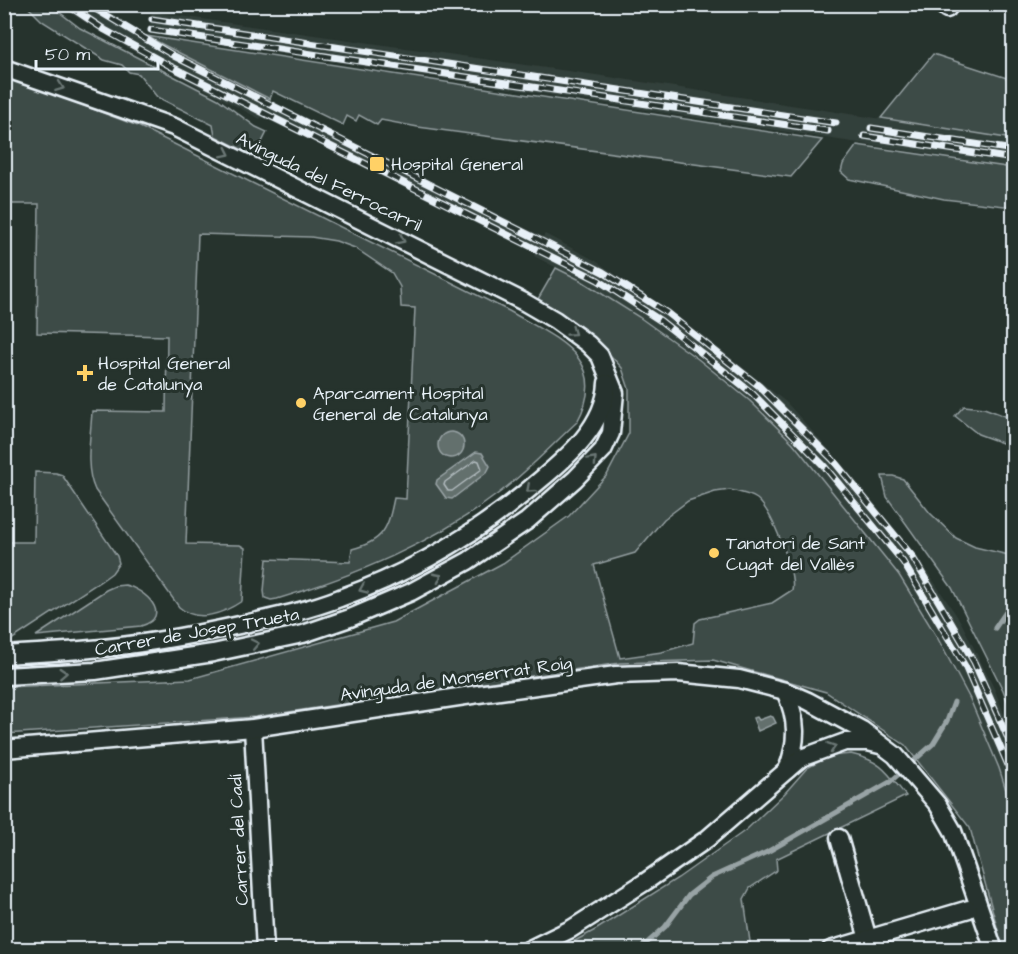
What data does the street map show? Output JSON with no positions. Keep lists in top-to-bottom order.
{
  "streets": {
    "street": [
      "Avinguda del Ferrocarril",
      "Carrer de Josep Trueta",
      "Avinguda de Monserrat Roig",
      "Carrer del Cadí"
    ]
  },
  "crossings": [
    ["Avinguda del Ferrocarril", "Carrer de Josep Trueta"],
    ["Avinguda de Monserrat Roig", "Carrer del Cadí"]
  ],
  "one_way": ["Avinguda del Ferrocarril"],
  "places": {
    "transit": ["Hospital General"],
    "health": ["Hospital General de Catalunya"],
    "other": ["Aparcament Hospital General de Catalunya", "Tanatori de Sant Cugat del Vallès"]
  },
  "scale_bar": "50 m"
}
